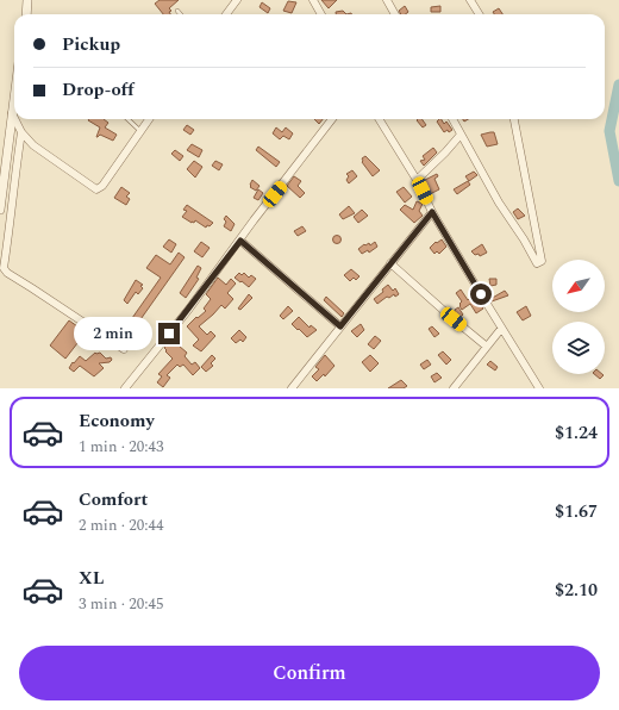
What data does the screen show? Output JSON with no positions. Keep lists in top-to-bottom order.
{
  "north": "bottom left",
  "page": {
    "banner": ["Pickup", "Drop-off"],
    "bubble": "2 min",
    "list": [
      {
        "name": "Economy",
        "note": "1 min · 20:43",
        "value": "$1.24"
      },
      {
        "name": "Comfort",
        "note": "2 min · 20:44",
        "value": "$1.67"
      },
      {
        "name": "XL",
        "note": "3 min · 20:45",
        "value": "$2.10"
      }
    ],
    "buttons": "Confirm"
  }
}
